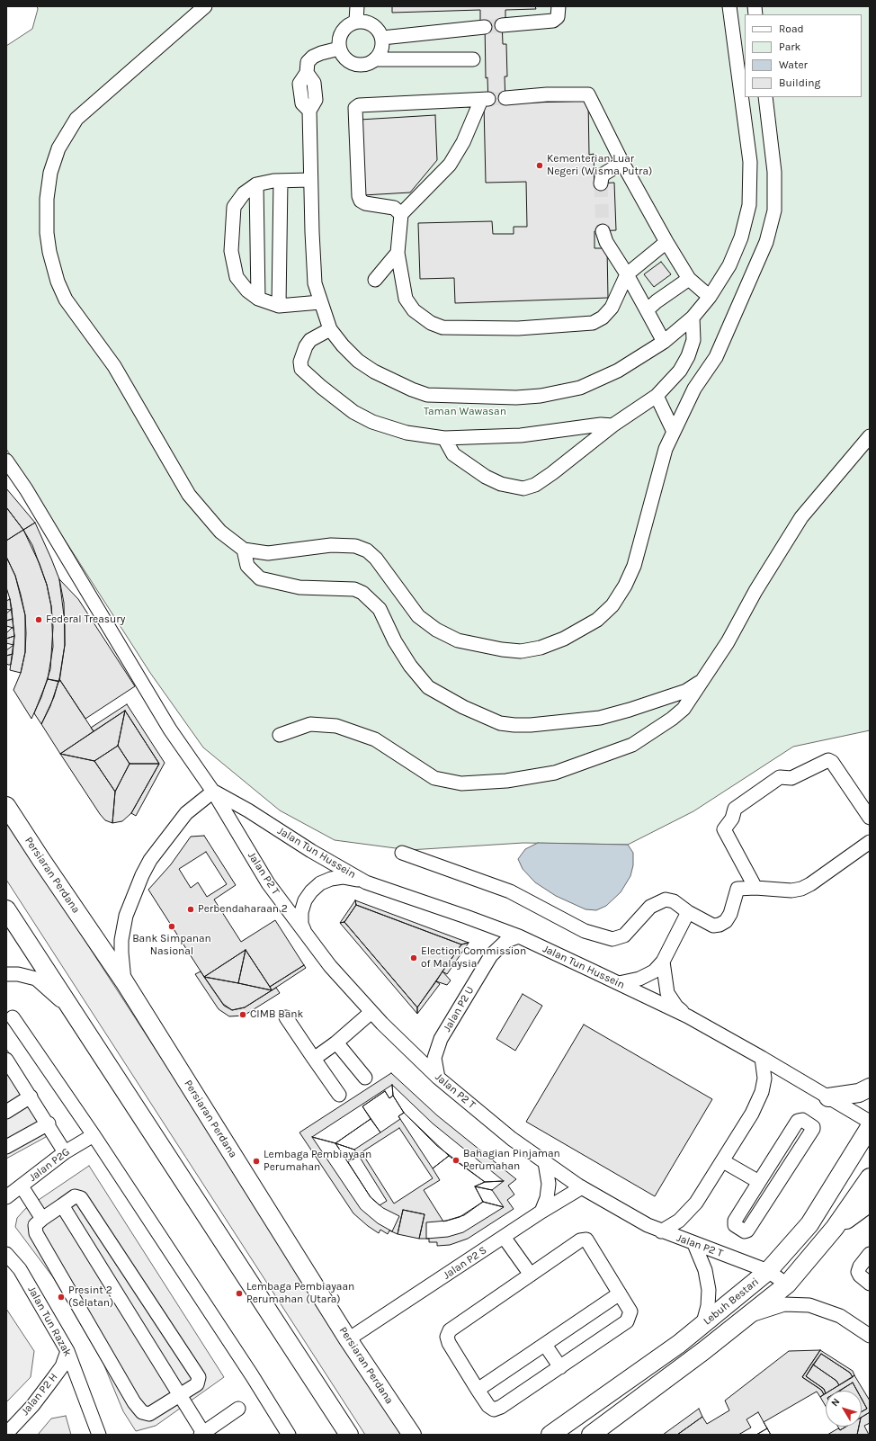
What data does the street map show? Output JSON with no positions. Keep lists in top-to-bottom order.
{
  "streets": {
    "main road": ["Persiaran Perdana", "Lebuh Bestari"],
    "street": [
      "Jalan Tun Hussein",
      "Jalan P2 T",
      "Jalan P2 U",
      "Jalan P2G",
      "Jalan P2 S",
      "Jalan Tun Razak",
      "Jalan P2 H"
    ]
  },
  "crossings": [
    ["Jalan Tun Hussein", "Jalan P2 T"],
    ["Jalan Tun Hussein", "Jalan P2 U"],
    ["Jalan P2 T", "Jalan P2 U"],
    ["Jalan P2 T", "Jalan P2 S"],
    ["Jalan P2 T", "Lebuh Bestari"],
    ["Persiaran Perdana", "Jalan P2 S"],
    ["Jalan Tun Razak", "Jalan P2 H"]
  ],
  "parks": ["Taman Wawasan"],
  "places": [
    "Kementerian Luar Negeri (Wisma Putra)",
    "Federal Treasury",
    "Perbendaharaan 2",
    "Bank Simpanan Nasional",
    "Election Commission of Malaysia",
    "CIMB Bank",
    "Bahagian Pinjaman Perumahan",
    "Lembaga Pembiayaan Perumahan",
    "Lembaga Pembiayaan Perumahan (Utara)",
    "Presint 2 (Selatan)"
  ],
  "legend": [
    "Road",
    "Park",
    "Water",
    "Building"
  ],
  "north": "top left"
}
